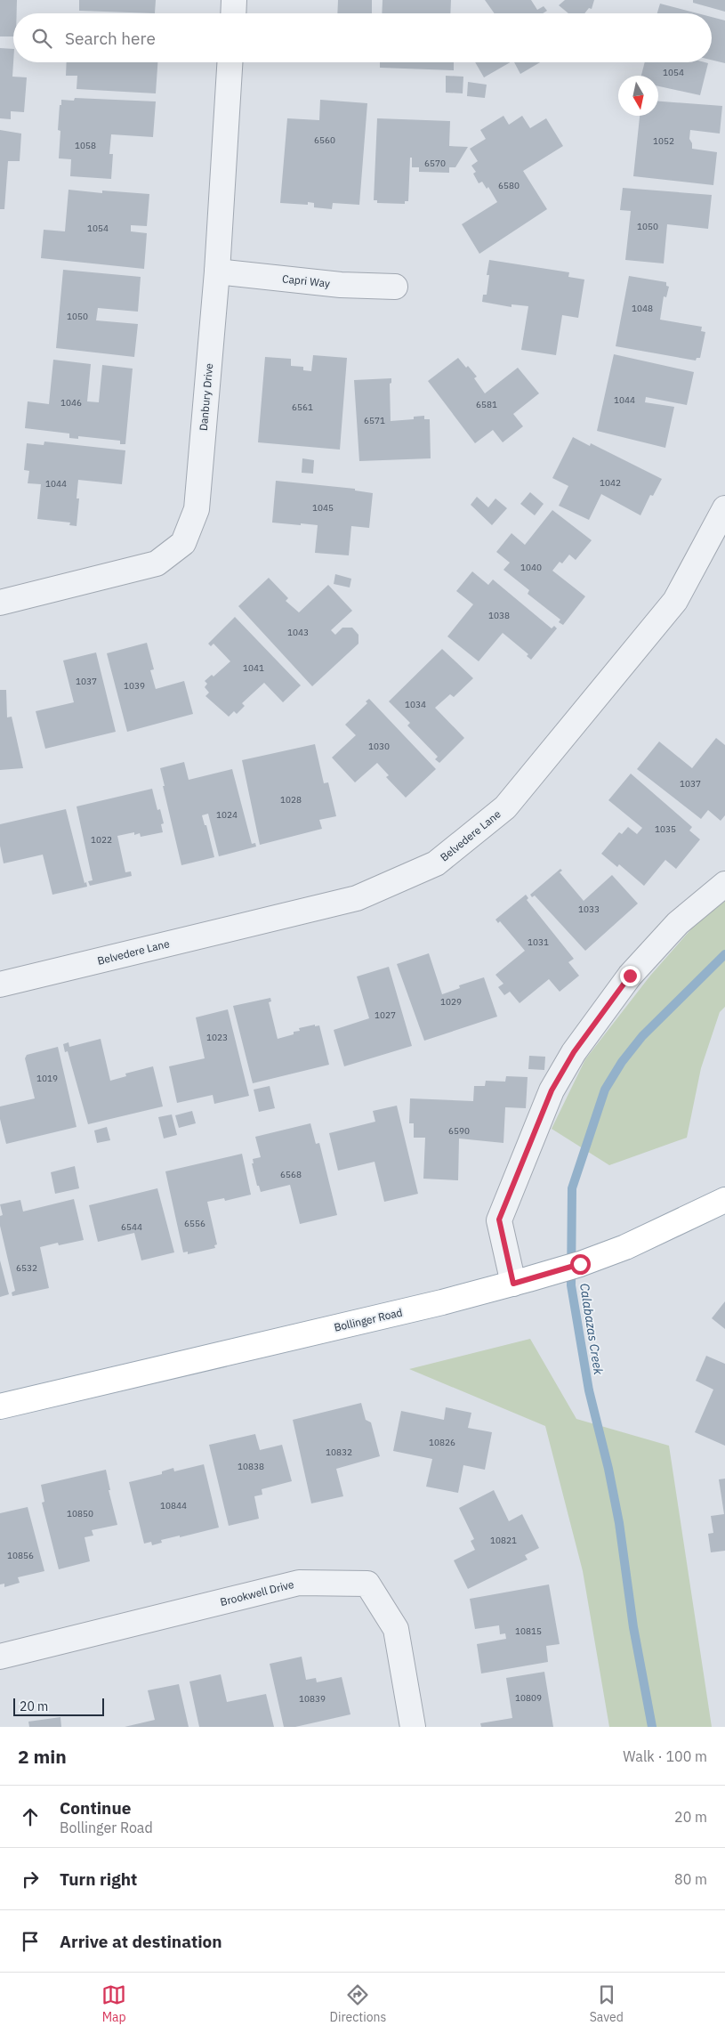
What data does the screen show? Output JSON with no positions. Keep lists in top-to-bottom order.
{
  "streets": {
    "main road": ["Bollinger Road"],
    "street": [
      "Capri Way",
      "Danbury Drive",
      "Belvedere Lane",
      "Brookwell Drive"
    ]
  },
  "crossings": [
    ["Capri Way", "Danbury Drive"]
  ],
  "water": ["Calabazas Creek"],
  "house_numbers": [
    "1054",
    "6560",
    "1052",
    "1058",
    "6570",
    "6580",
    "1050",
    "1054",
    "1048",
    "1050",
    "1044",
    "1046",
    "6581",
    "6561",
    "6571",
    "1042",
    "1044",
    "1045",
    "1040",
    "1038",
    "1043",
    "1041",
    "1037",
    "1039",
    "1034",
    "1030",
    "1037",
    "1028",
    "1024",
    "1035",
    "1022",
    "1033",
    "1031",
    "1029",
    "1027",
    "1023",
    "1019",
    "6590",
    "6568",
    "6556",
    "6544",
    "6532",
    "10826",
    "10832",
    "10838",
    "10844",
    "10850",
    "10821",
    "10856",
    "10815",
    "10809",
    "10839"
  ],
  "scale_bar": "20 m",
  "north": "bottom",
  "page": {
    "search": "Search here",
    "scale": "20 m",
    "heading": ["2 min", "Walk · 100 m"],
    "list": [
      ["Continue", "Bollinger Road", "20 m"],
      ["Turn right", "80 m"],
      "Arrive at destination"
    ],
    "nav": ["Map", "Directions", "Saved"]
  }
}
